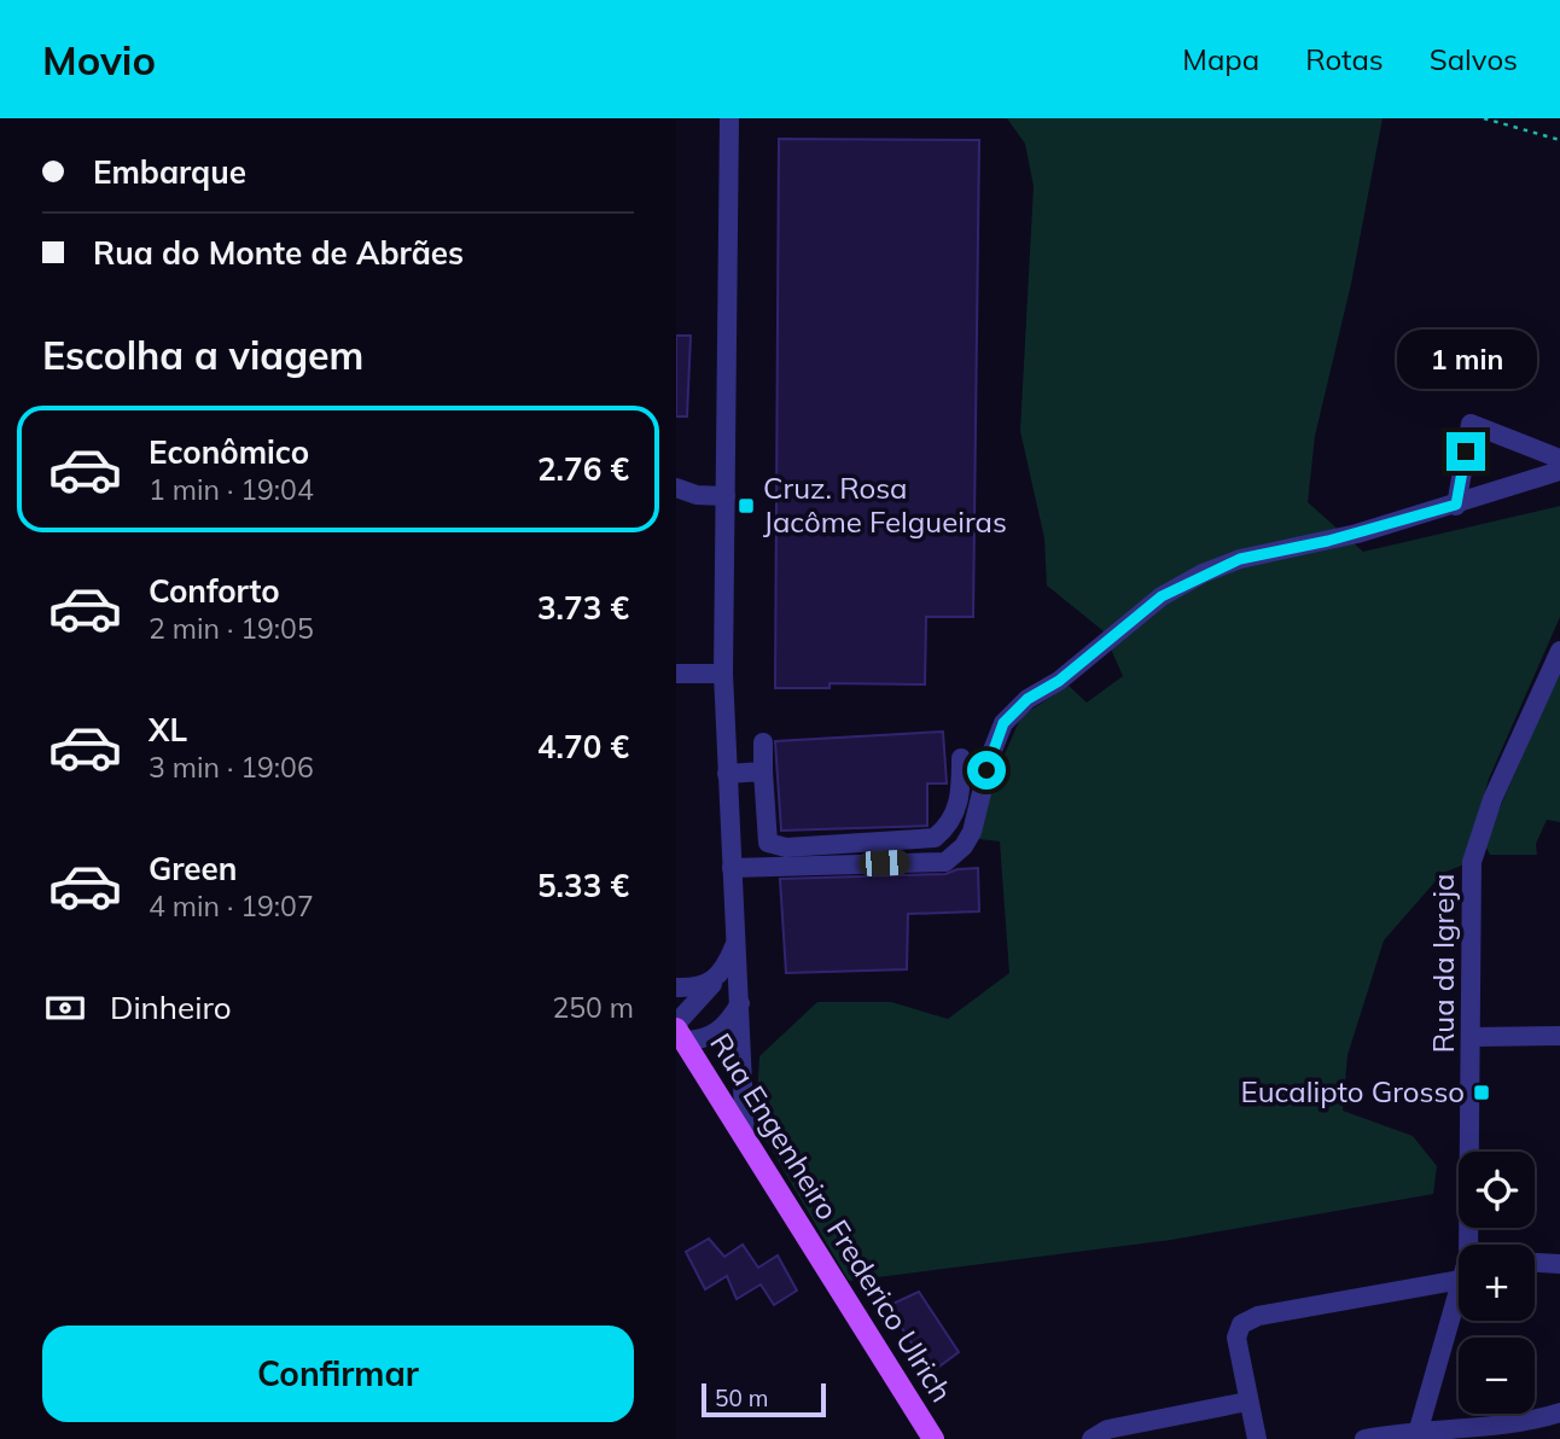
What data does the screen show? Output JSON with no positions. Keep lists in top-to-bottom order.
{
  "streets": {
    "main road": ["Rua Engenheiro Frederico Ulrich"],
    "street": ["Rua da Igreja"]
  },
  "places": {
    "transit": ["Cruz. Rosa Jacôme Felgueiras", "Eucalipto Grosso"]
  },
  "scale_bar": "50 m",
  "page": {
    "header": "Movio",
    "nav": ["Mapa", "Rotas", "Salvos"],
    "banner": ["Embarque", "Rua do Monte de Abrães"],
    "heading": "Escolha a viagem",
    "bubble": "1 min",
    "list": [
      {
        "name": "Econômico",
        "note": "1 min · 19:04",
        "value": "2.76 €"
      },
      {
        "name": "Conforto",
        "note": "2 min · 19:05",
        "value": "3.73 €"
      },
      {
        "name": "XL",
        "note": "3 min · 19:06",
        "value": "4.70 €"
      },
      {
        "name": "Green",
        "note": "4 min · 19:07",
        "value": "5.33 €"
      }
    ],
    "pay": ["Dinheiro", "250 m"],
    "map_buttons": ["+", "−"],
    "buttons": "Confirmar",
    "scale": "50 m"
  }
}
